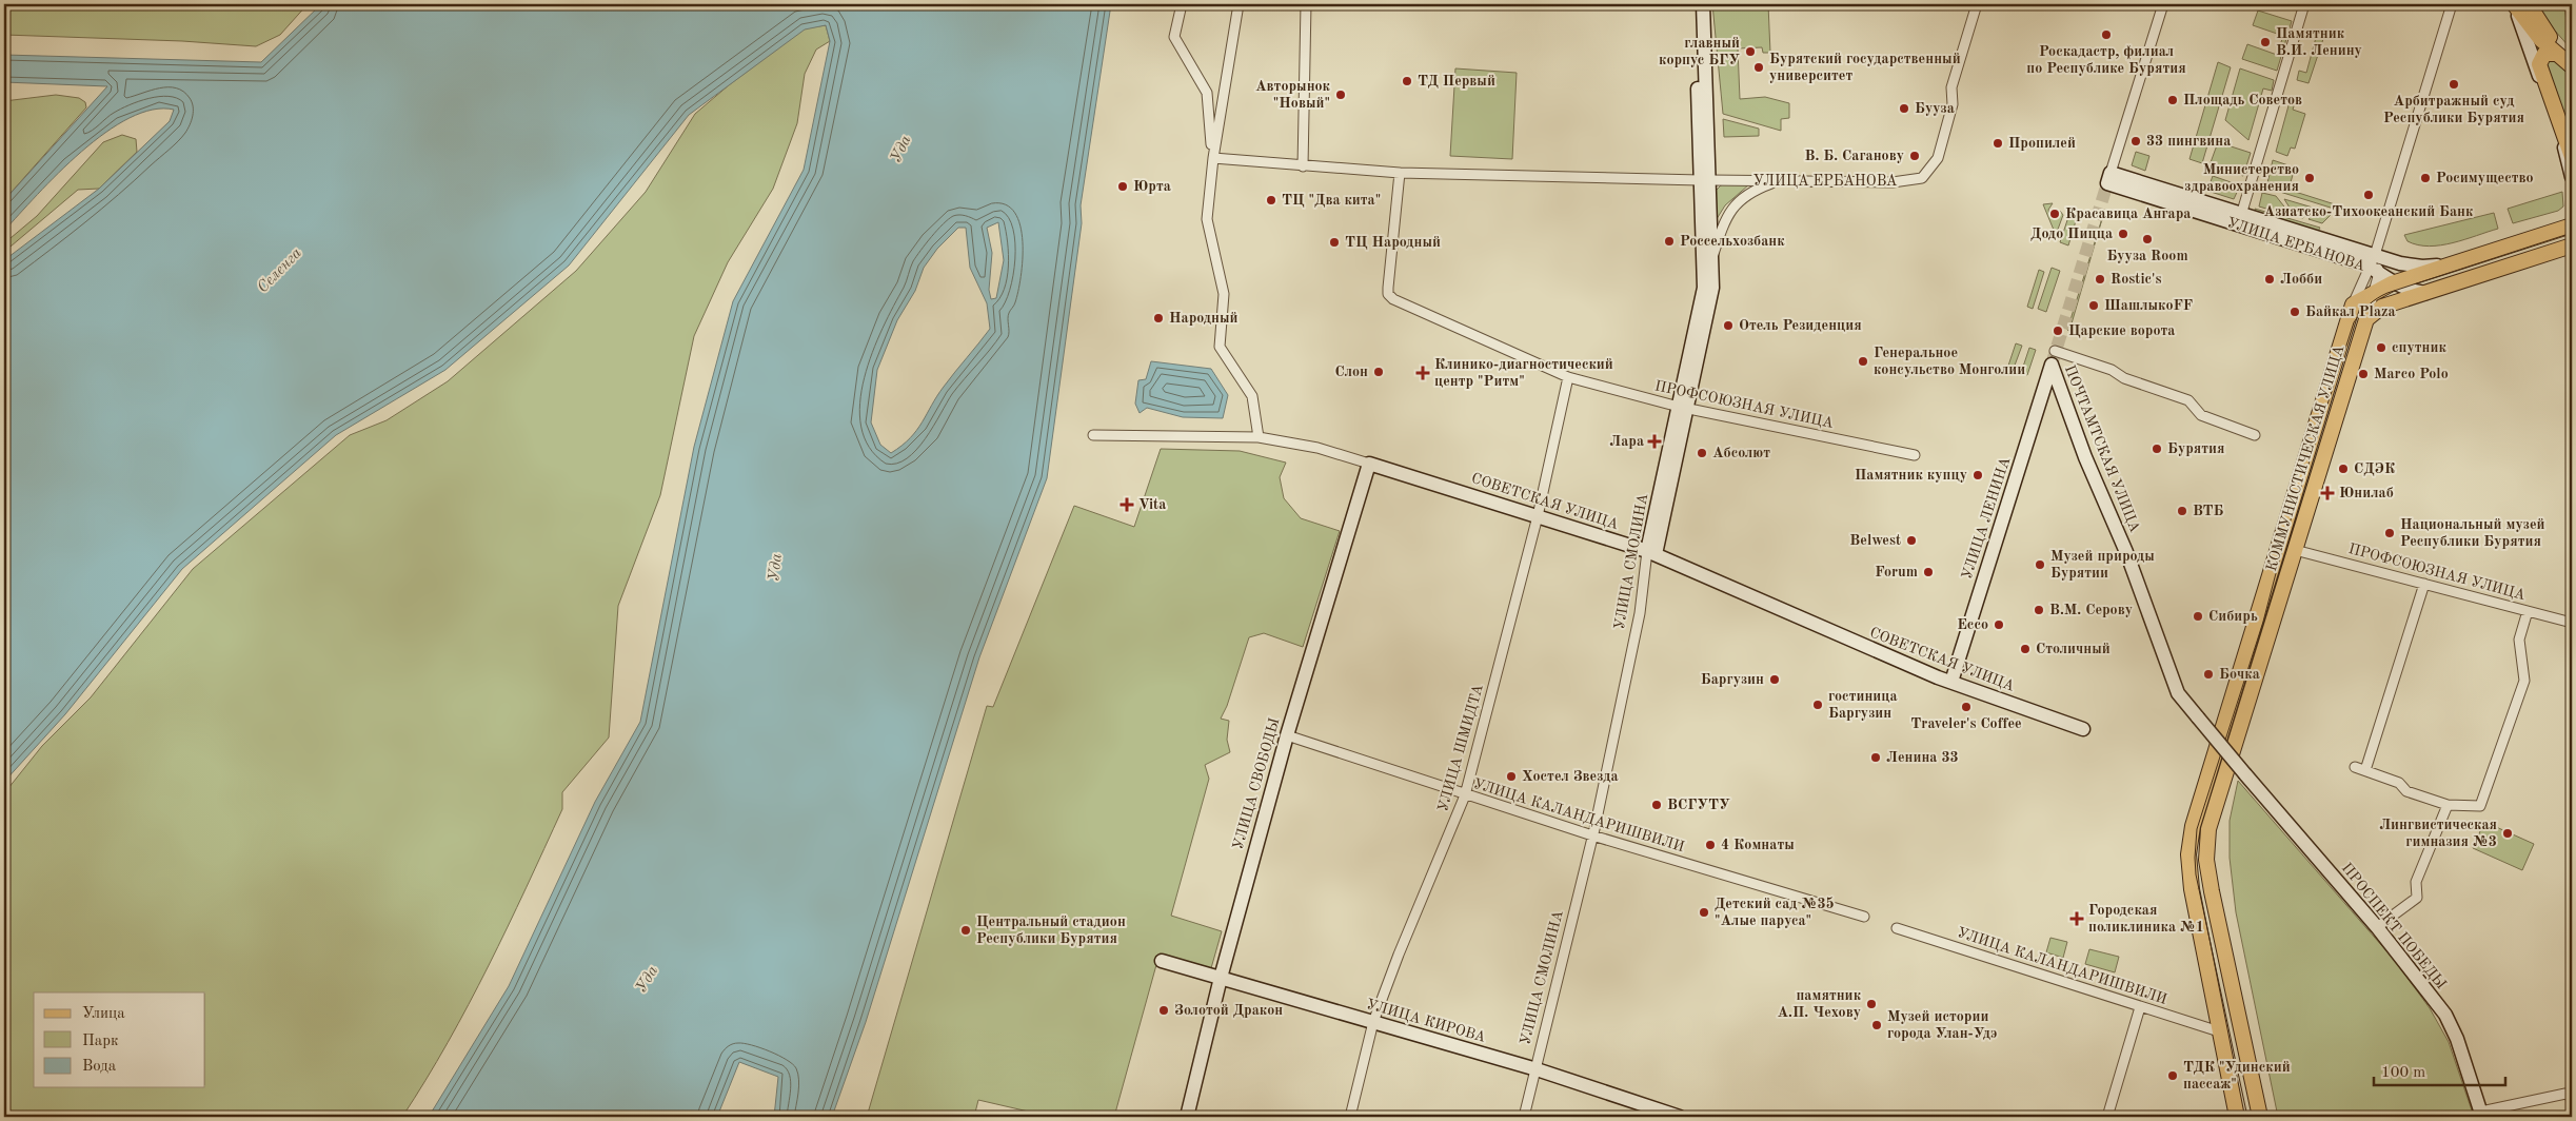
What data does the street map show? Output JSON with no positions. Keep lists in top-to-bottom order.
{
  "streets": {
    "main road": [
      "УЛИЦА ЕРБАНОВА",
      "ПОЧТАМТСКАЯ УЛИЦА",
      "КОММУНИСТИЧЕСКАЯ УЛИЦА",
      "СОВЕТСКАЯ УЛИЦА",
      "УЛИЦА ЛЕНИНА",
      "УЛИЦА СМОЛИНА",
      "УЛИЦА СВОБОДЫ",
      "ПРОСПЕКТ ПОБЕДЫ",
      "УЛИЦА КИРОВА"
    ],
    "street": ["ПРОФСОЮЗНАЯ УЛИЦА", "УЛИЦА ШМИДТА", "УЛИЦА КАЛАНДАРИШВИЛИ"]
  },
  "crossings": [
    ["УЛИЦА ЕРБАНОВА", "ПРОФСОЮЗНАЯ УЛИЦА"],
    ["УЛИЦА ЕРБАНОВА", "КОММУНИСТИЧЕСКАЯ УЛИЦА"],
    ["УЛИЦА ЕРБАНОВА", "УЛИЦА СМОЛИНА"],
    ["ПРОФСОЮЗНАЯ УЛИЦА", "КОММУНИСТИЧЕСКАЯ УЛИЦА"],
    ["ПРОФСОЮЗНАЯ УЛИЦА", "УЛИЦА СМОЛИНА"],
    ["ПРОФСОЮЗНАЯ УЛИЦА", "УЛИЦА ШМИДТА"],
    ["ПОЧТАМТСКАЯ УЛИЦА", "УЛИЦА ЛЕНИНА"],
    ["ПОЧТАМТСКАЯ УЛИЦА", "ПРОСПЕКТ ПОБЕДЫ"],
    ["КОММУНИСТИЧЕСКАЯ УЛИЦА", "УЛИЦА КАЛАНДАРИШВИЛИ"],
    ["СОВЕТСКАЯ УЛИЦА", "УЛИЦА ЛЕНИНА"],
    ["СОВЕТСКАЯ УЛИЦА", "УЛИЦА СМОЛИНА"],
    ["СОВЕТСКАЯ УЛИЦА", "УЛИЦА ШМИДТА"],
    ["СОВЕТСКАЯ УЛИЦА", "УЛИЦА СВОБОДЫ"],
    ["УЛИЦА СМОЛИНА", "УЛИЦА КАЛАНДАРИШВИЛИ"],
    ["УЛИЦА СМОЛИНА", "УЛИЦА КИРОВА"],
    ["УЛИЦА ШМИДТА", "УЛИЦА КАЛАНДАРИШВИЛИ"],
    ["УЛИЦА ШМИДТА", "УЛИЦА КИРОВА"],
    ["УЛИЦА СВОБОДЫ", "УЛИЦА КАЛАНДАРИШВИЛИ"],
    ["УЛИЦА СВОБОДЫ", "УЛИЦА КИРОВА"]
  ],
  "water": ["Уда", "Селенга"],
  "places": {
    "other": [
      "Роскадастр, филиал по Республике Бурятия",
      "Памятник В.И. Ленину",
      "главный корпус БГУ",
      "Бурятский государственный университет",
      "ТД Первый",
      "Арбитражный суд Республики Бурятия",
      "Авторынок \"Новый\"",
      "Площадь Советов",
      "Бууза",
      "33 пингвина",
      "Пропилей",
      "В. Б. Саганову",
      "Министерство здравоохранения",
      "Росимущество",
      "Юрта",
      "Азиатско-Тихоокеанский Банк",
      "ТЦ \"Два кита\"",
      "Красавица Ангара",
      "Додо Пицца",
      "Бууза Room",
      "Россельхозбанк",
      "ТЦ Народный",
      "Rostic's",
      "Лобби",
      "ШашлыкоFF",
      "Байкал Plaza",
      "Народный",
      "Отель Резиденция",
      "Царские ворота",
      "спутник",
      "Генеральное консульство Монголии",
      "Слон",
      "Marco Polo",
      "Бурятия",
      "Абсолют",
      "СДЭК",
      "Памятник купцу",
      "ВТБ",
      "Национальный музей Республики Бурятия",
      "Belwest",
      "Музей природы Бурятии",
      "Forum",
      "В.М. Серову",
      "Сибирь",
      "Ecco",
      "Столичный",
      "Бочка",
      "Баргузин",
      "гостиница Баргузин",
      "Traveler's Coffee",
      "Ленина 33",
      "Хостел Звезда",
      "ВСГУТУ",
      "Лингвистическая гимназия №3",
      "4 Комнаты",
      "Детский сад №35 \"Алые паруса\"",
      "Центральный стадион Республики Бурятия",
      "памятник А.П. Чехову",
      "Золотой Дракон",
      "Музей истории города Улан-Удэ",
      "ТДК \"Удинский пассаж\""
    ],
    "health": [
      "Клинико-диагностический центр \"Ритм\"",
      "Лара",
      "Юнилаб",
      "Vita",
      "Городская поликлиника №1"
    ]
  },
  "legend": ["Улица", "Парк", "Вода"],
  "scale_bar": "100 m"
}
